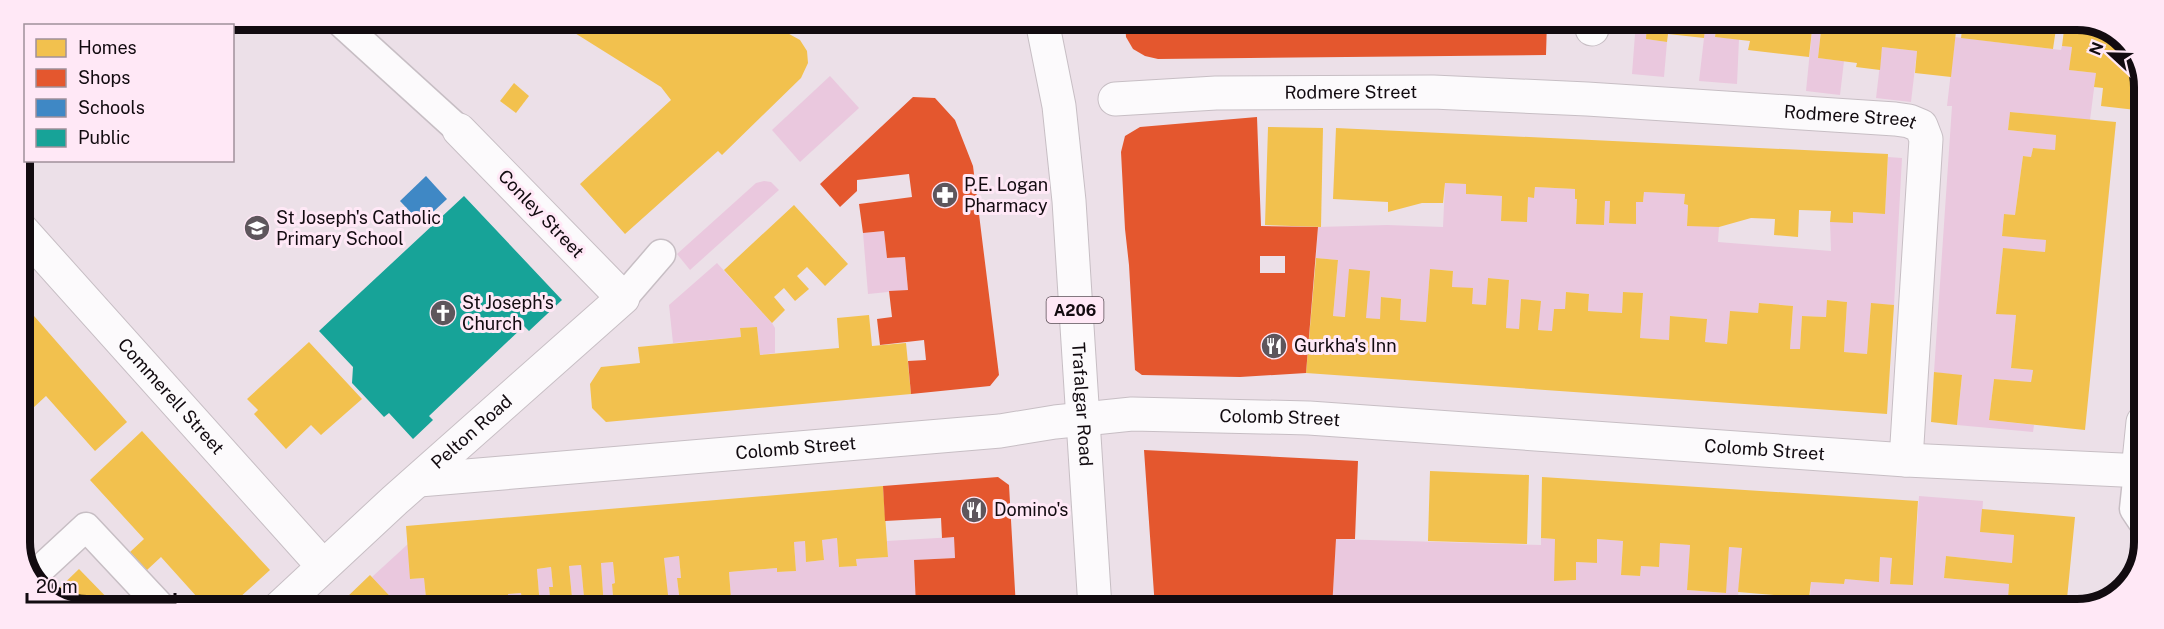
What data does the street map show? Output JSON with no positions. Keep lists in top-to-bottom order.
{
  "streets": {
    "street": [
      "Rodmere Street",
      "Conley Street",
      "A206",
      "Commerell Street",
      "Trafalgar Road",
      "Colomb Street",
      "Pelton Road"
    ]
  },
  "crossings": [
    ["Rodmere Street", "Colomb Street"],
    ["Conley Street", "Pelton Road"],
    ["Commerell Street", "Pelton Road"],
    ["Trafalgar Road", "Colomb Street"],
    ["Colomb Street", "Pelton Road"]
  ],
  "places": {
    "pharmacy": ["P.E. Logan Pharmacy"],
    "school or university": ["St Joseph's Catholic Primary School"],
    "church": ["St Joseph's Church"],
    "restaurant": ["Gurkha's Inn", "Domino's"]
  },
  "legend": [
    "Homes",
    "Shops",
    "Schools",
    "Public"
  ],
  "scale_bar": "20 m",
  "north": "left"
}
